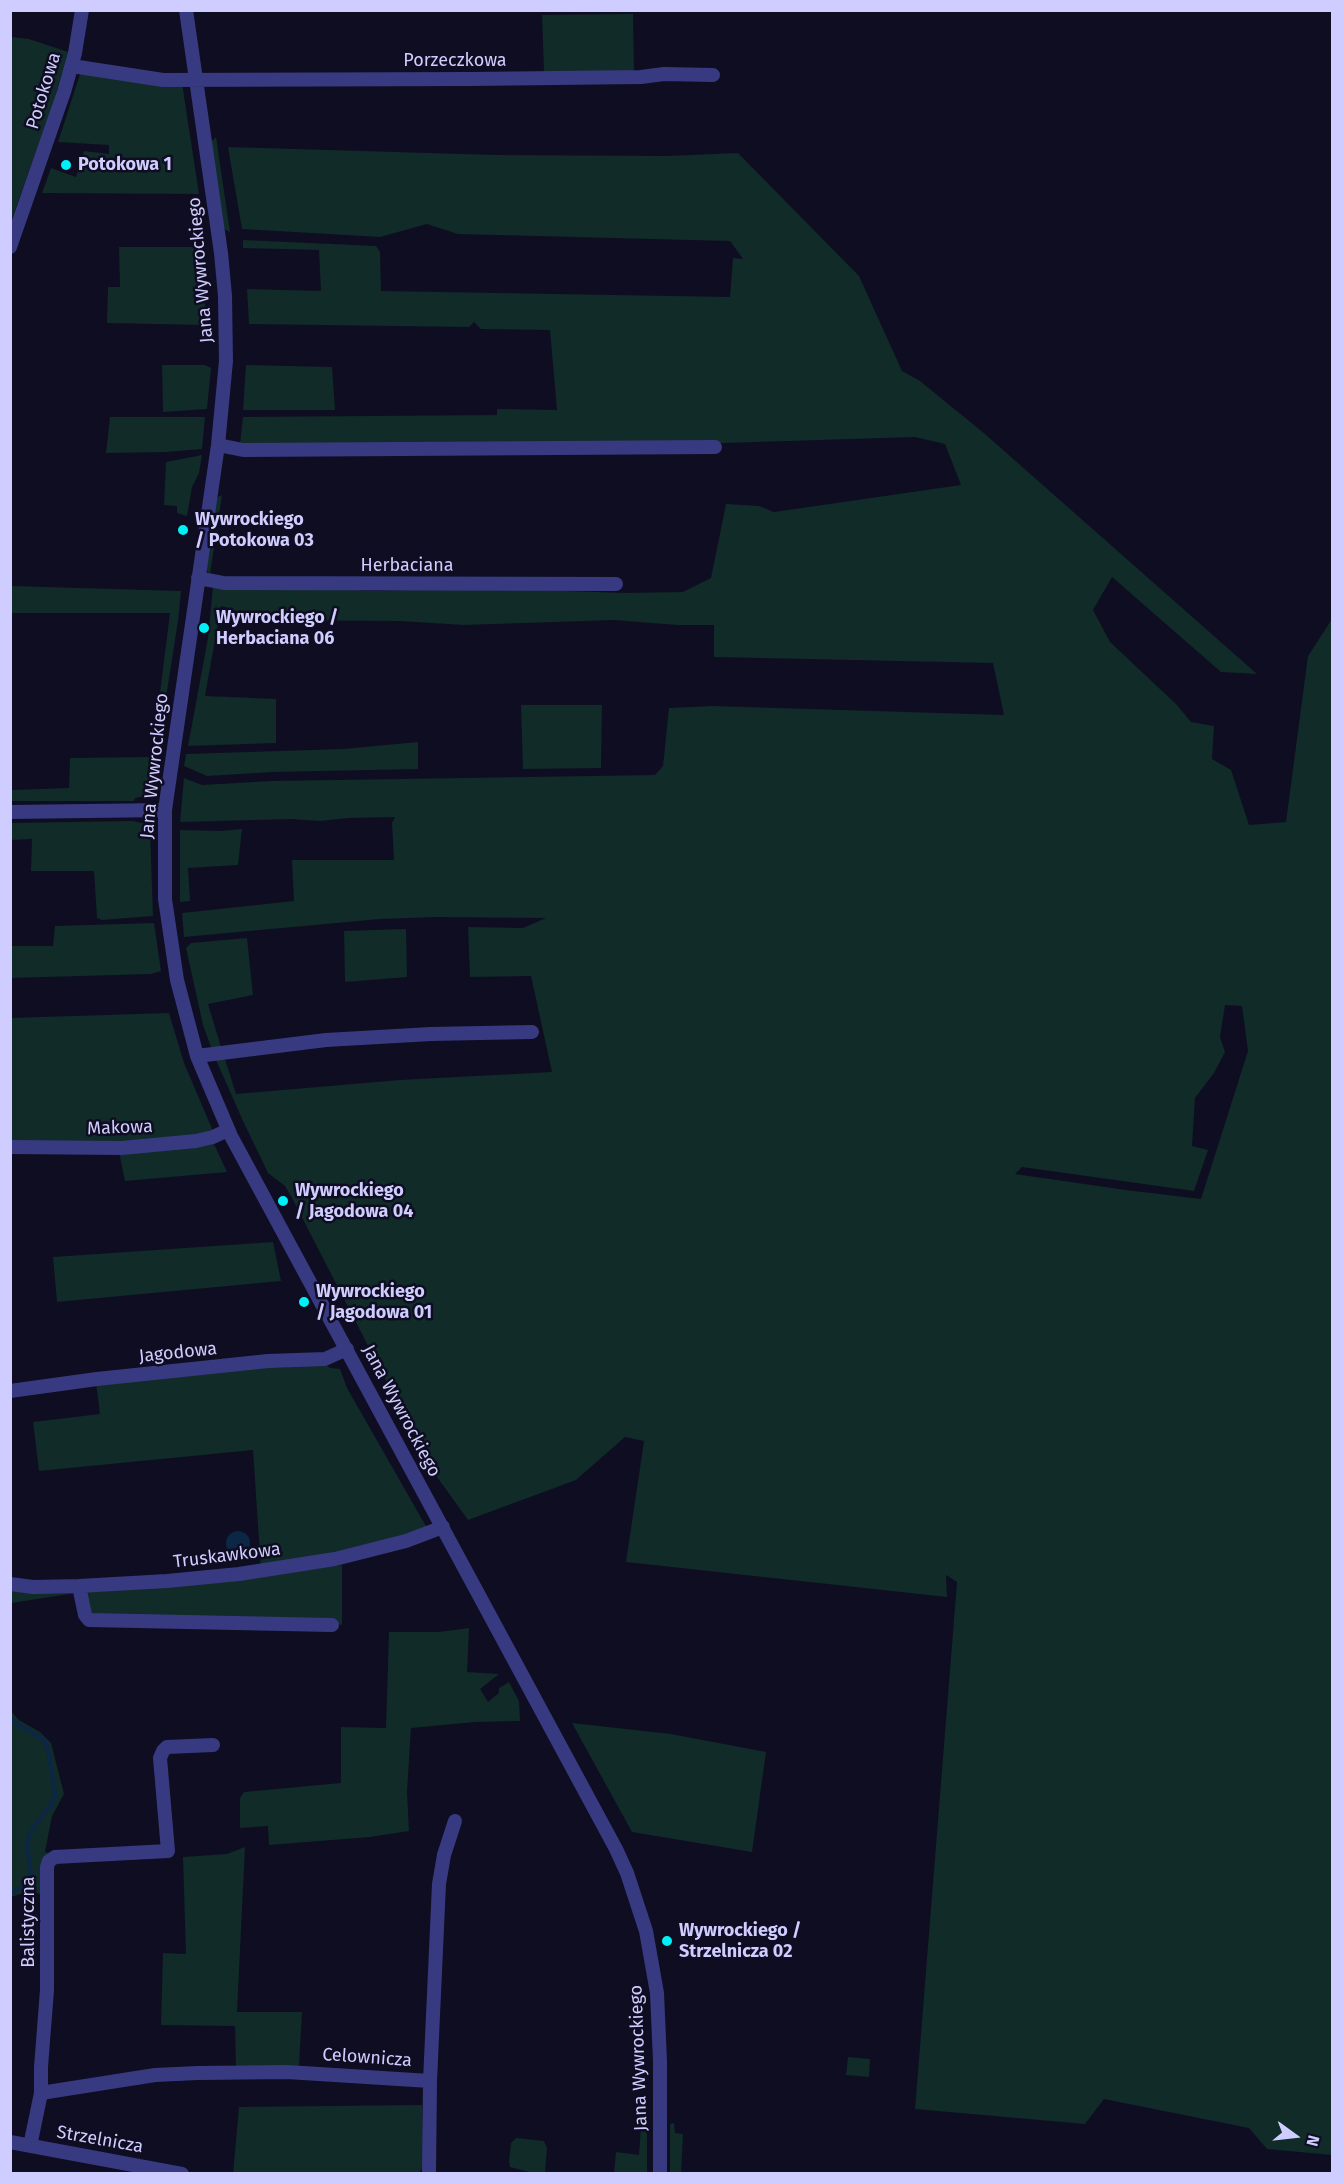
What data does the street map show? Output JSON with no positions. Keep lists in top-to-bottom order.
{
  "streets": {
    "street": [
      "Porzeczkowa",
      "Potokowa",
      "Jana Wywrockiego",
      "Herbaciana",
      "Makowa",
      "Jagodowa",
      "Truskawkowa",
      "Balistyczna",
      "Celownicza",
      "Strzelnicza"
    ]
  },
  "crossings": [
    ["Porzeczkowa", "Potokowa"],
    ["Porzeczkowa", "Jana Wywrockiego"],
    ["Jana Wywrockiego", "Herbaciana"],
    ["Jana Wywrockiego", "Makowa"],
    ["Jana Wywrockiego", "Jagodowa"],
    ["Jana Wywrockiego", "Truskawkowa"],
    ["Balistyczna", "Celownicza"],
    ["Balistyczna", "Strzelnicza"]
  ],
  "places": [
    "Potokowa 1",
    "Wywrockiego / Potokowa 03",
    "Wywrockiego / Herbaciana 06",
    "Wywrockiego / Jagodowa 04",
    "Wywrockiego / Jagodowa 01",
    "Wywrockiego / Strzelnicza 02"
  ],
  "north": "right"
}
